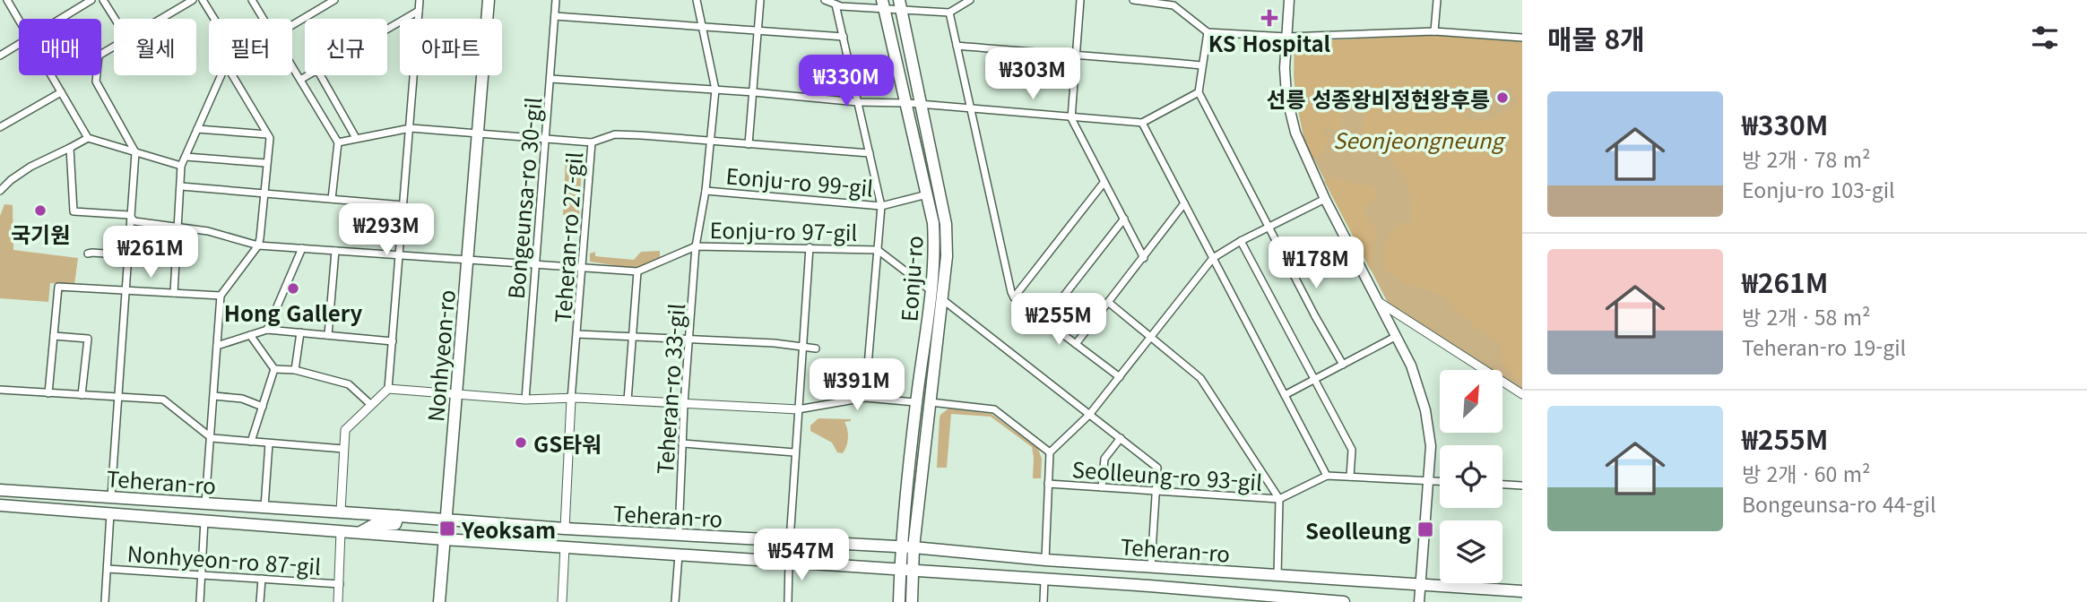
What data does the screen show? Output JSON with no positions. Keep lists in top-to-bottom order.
{
  "streets": {
    "main road": ["Eonju-ro", "Nonhyeon-ro", "Teheran-ro"],
    "street": [
      "Eonju-ro 99-gil",
      "Bongeunsa-ro 30-gil",
      "Eonju-ro 97-gil",
      "Teheran-ro 27-gil",
      "Teheran-ro 33-gil",
      "Seolleung-ro 93-gil",
      "Nonhyeon-ro 87-gil"
    ]
  },
  "crossings": [
    ["Eonju-ro 99-gil", "Eonju-ro"],
    ["Eonju-ro 99-gil", "Teheran-ro 33-gil"],
    ["Eonju-ro 97-gil", "Eonju-ro"],
    ["Eonju-ro 97-gil", "Teheran-ro 33-gil"],
    ["Eonju-ro 97-gil", "Seolleung-ro 93-gil"],
    ["Teheran-ro 27-gil", "Teheran-ro 33-gil"],
    ["Teheran-ro 27-gil", "Teheran-ro"],
    ["Eonju-ro", "Teheran-ro"],
    ["Nonhyeon-ro", "Teheran-ro"],
    ["Teheran-ro 33-gil", "Teheran-ro"]
  ],
  "parks": ["Seonjeongneung"],
  "places": {
    "health": ["KS Hospital"],
    "other": [
      "선릉 성종왕비정현왕후릉",
      "국기원",
      "Hong Gallery",
      "GS타워"
    ],
    "transit": ["Yeoksam", "Seolleung"]
  },
  "north": "top right",
  "page": {
    "heading": "매물 8개",
    "chip": [
      "매매",
      "월세",
      "필터",
      "신규",
      "아파트"
    ],
    "price": [
      "₩303M",
      "₩330M",
      "₩293M",
      "₩261M",
      "₩178M",
      "₩255M",
      "₩391M",
      "₩547M"
    ],
    "list": [
      {
        "name": "₩330M",
        "note": "방 2개 · 78 m² · Eonju-ro 103-gil"
      },
      {
        "name": "₩261M",
        "note": "방 2개 · 58 m² · Teheran-ro 19-gil"
      },
      {
        "name": "₩255M",
        "note": "방 2개 · 60 m² · Bongeunsa-ro 44-gil"
      }
    ]
  }
}
